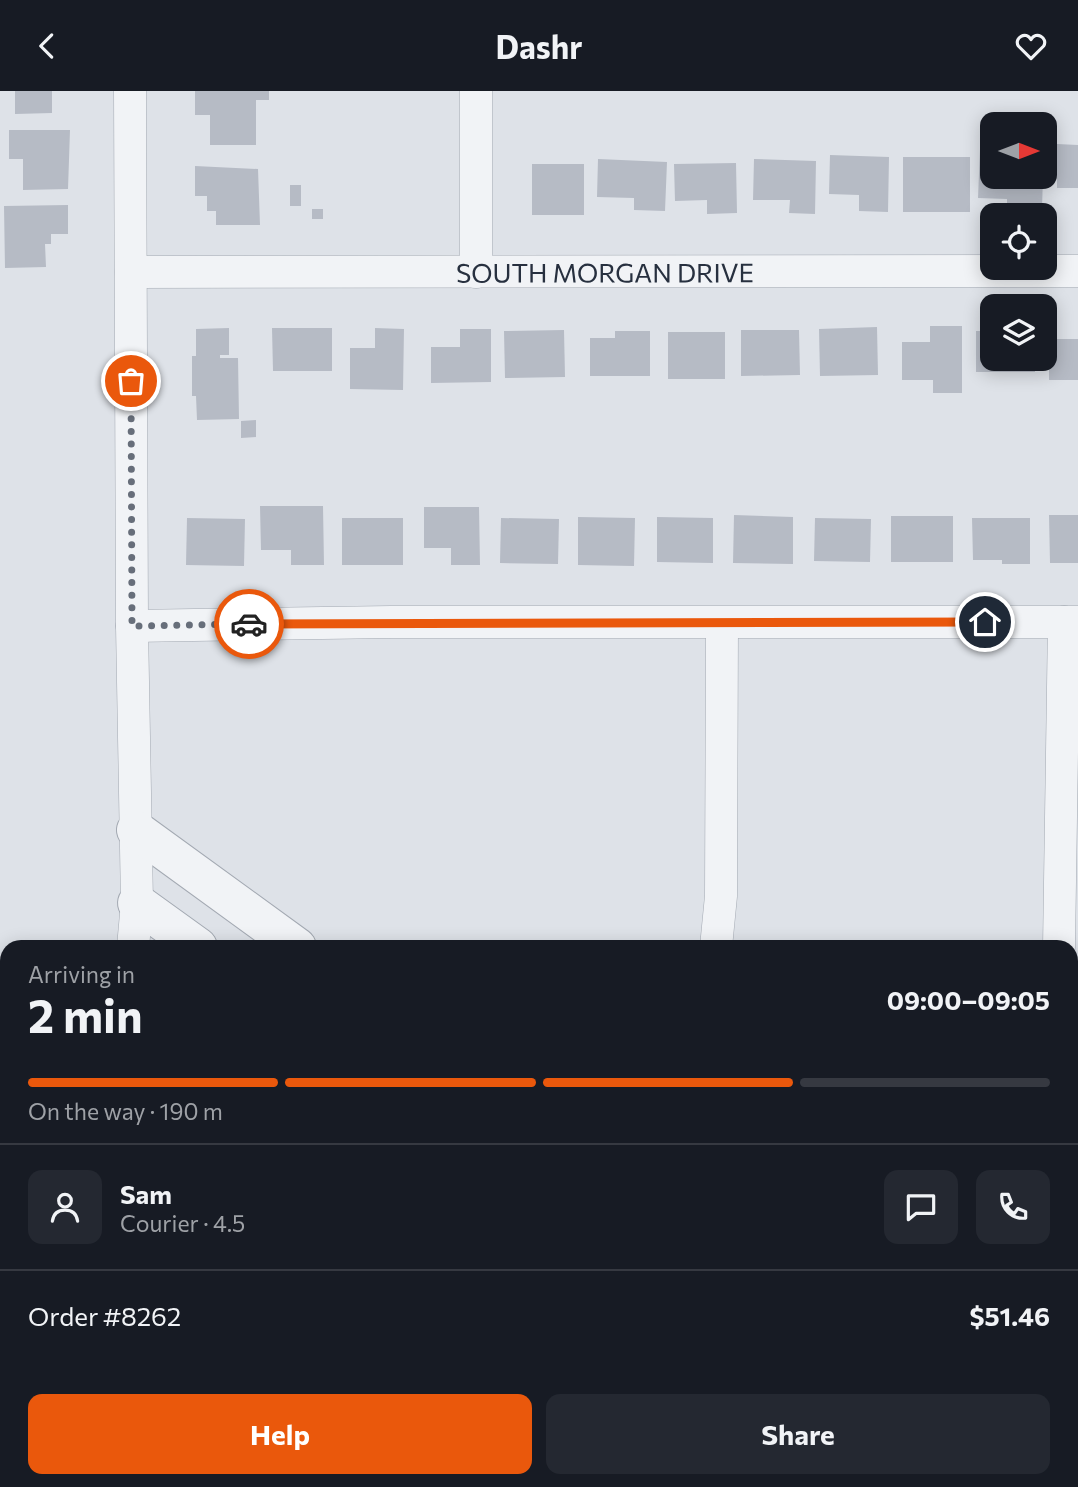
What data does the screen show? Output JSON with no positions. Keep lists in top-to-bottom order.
{
  "streets": {
    "street": ["SOUTH MORGAN DRIVE"]
  },
  "north": "right",
  "page": {
    "header": "Dashr",
    "heading": ["2 min", "Arriving in", "09:00–09:05"],
    "panel": [
      "Sam",
      "Courier · 4.5",
      "Order #8262",
      "$51.46"
    ],
    "bar": "On the way · 190 m",
    "buttons": ["Help", "Share"]
  }
}
